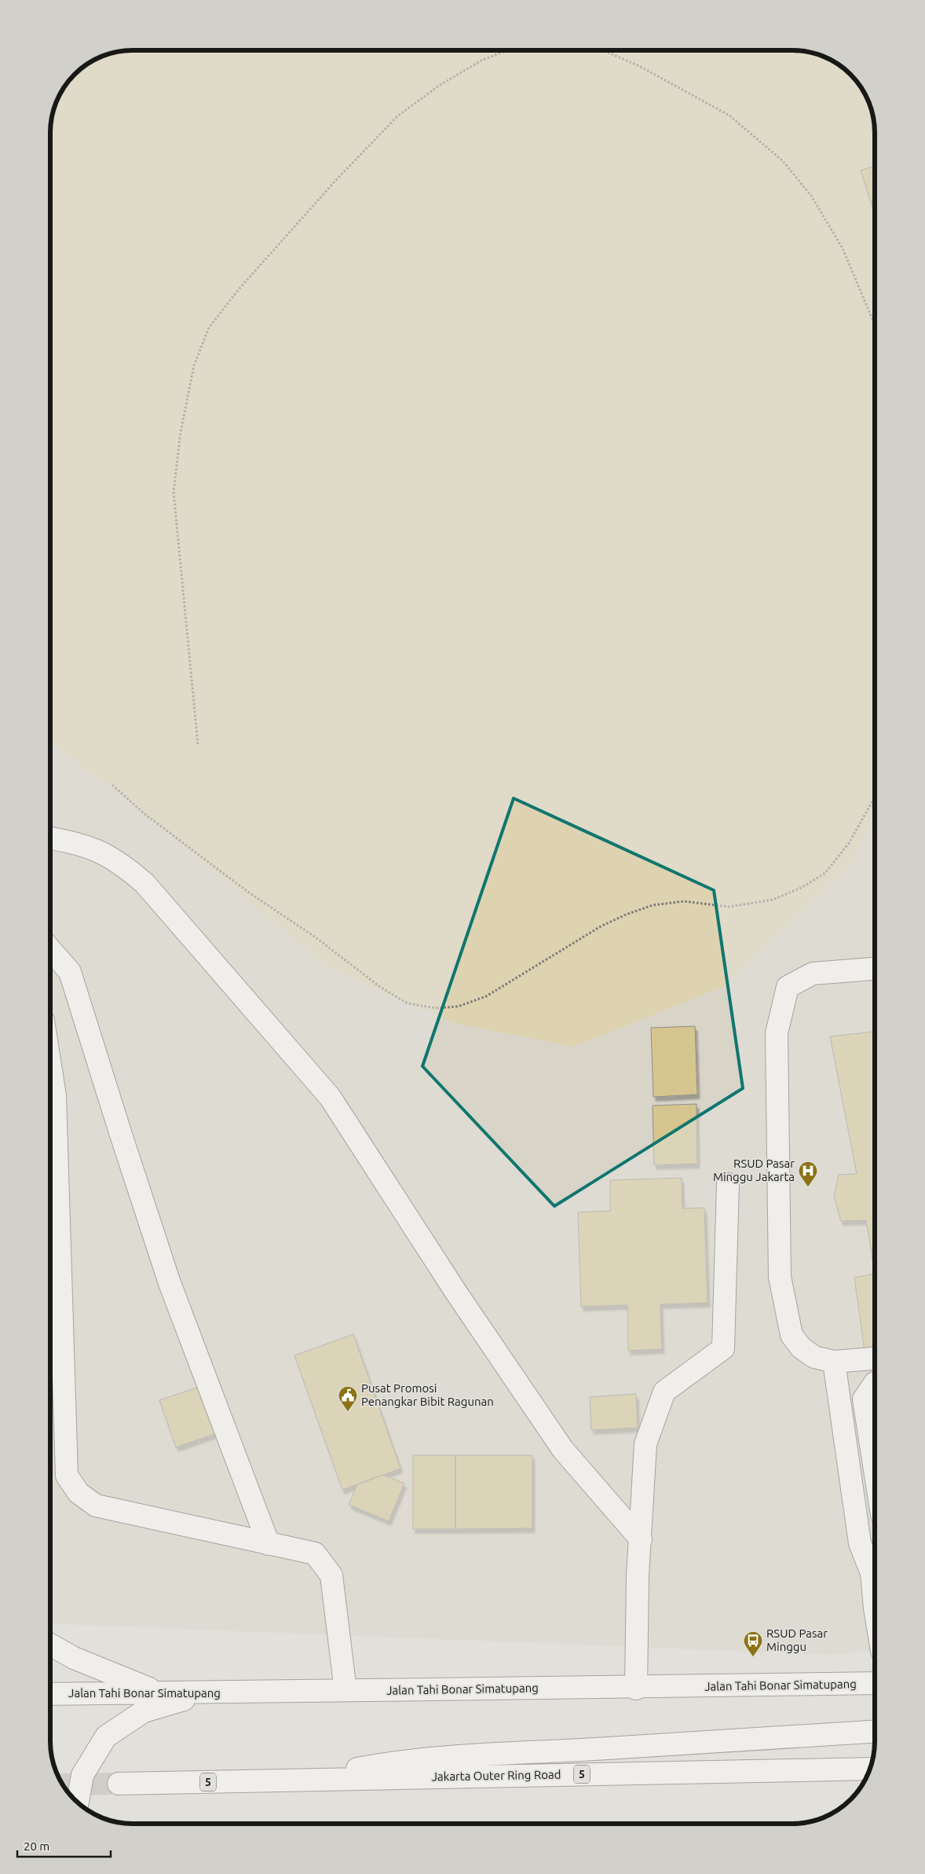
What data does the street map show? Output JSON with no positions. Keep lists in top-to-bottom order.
{
  "streets": {
    "main road": ["Jalan Tahi Bonar Simatupang", "5", "Jakarta Outer Ring Road"]
  },
  "places": {
    "hospital": ["RSUD Pasar Minggu Jakarta"],
    "public building": ["Pusat Promosi Penangkar Bibit Ragunan"],
    "bus stop": ["RSUD Pasar Minggu"]
  },
  "scale_bar": "20 m"
}
